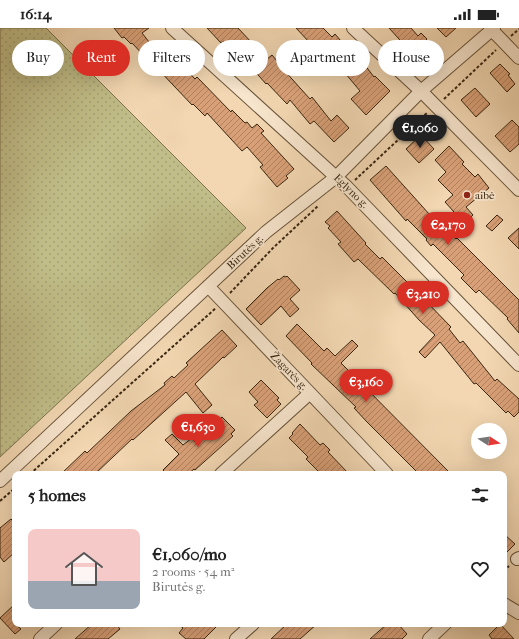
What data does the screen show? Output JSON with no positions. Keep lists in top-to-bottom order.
{
  "streets": {
    "street": ["Eglyno g.", "Birutės g.", "Žagarės g."]
  },
  "crossings": [
    ["Eglyno g.", "Birutės g."],
    ["Birutės g.", "Žagarės g."]
  ],
  "places": ["aibė"],
  "north": "right",
  "page": {
    "status": "16:14",
    "chip": [
      "Buy",
      "Rent",
      "Filters",
      "New",
      "Apartment",
      "House"
    ],
    "price": [
      "€1,060",
      "€2,170",
      "€3,210",
      "€3,160",
      "€1,630"
    ],
    "heading": "5 homes",
    "list": [
      {
        "name": "€1,060/mo",
        "note": "2 rooms · 54 m² · Birutės g."
      }
    ]
  }
}
